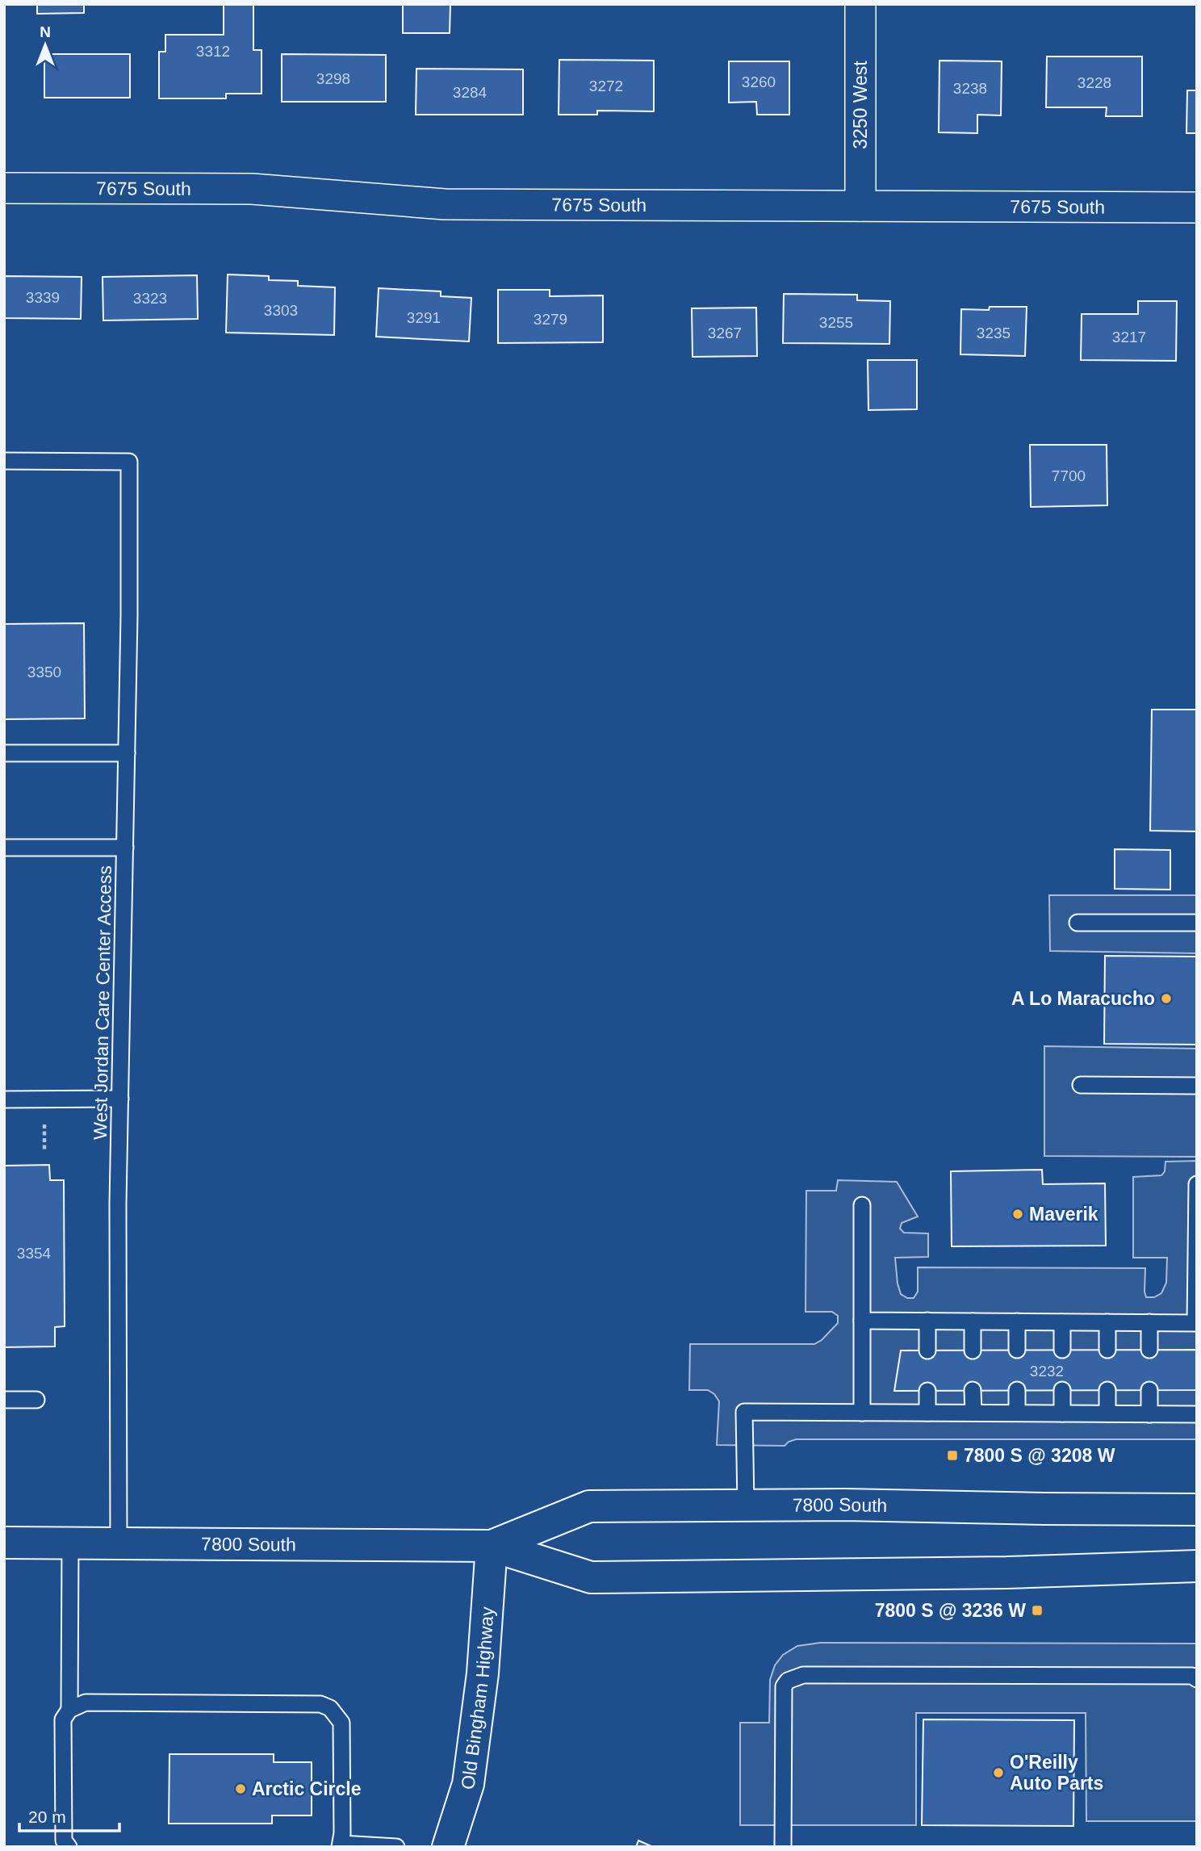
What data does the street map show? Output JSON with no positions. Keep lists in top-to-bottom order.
{
  "streets": {
    "main road": ["7800 South", "Old Bingham Highway"],
    "street": ["3250 West", "7675 South"],
    "lane": ["West Jordan Care Center Access"]
  },
  "crossings": [
    ["3250 West", "7675 South"],
    ["West Jordan Care Center Access", "7800 South"],
    ["7800 South", "Old Bingham Highway"]
  ],
  "places": {
    "other": [
      "A Lo Maracucho",
      "Maverik",
      "O'Reilly Auto Parts",
      "Arctic Circle"
    ],
    "transit": ["7800 S @ 3208 W", "7800 S @ 3236 W"]
  },
  "house_numbers": [
    "3312",
    "3298",
    "3260",
    "3228",
    "3272",
    "3238",
    "3284",
    "3339",
    "3323",
    "3303",
    "3291",
    "3279",
    "3255",
    "3267",
    "3235",
    "3217",
    "7700",
    "3350",
    "3354",
    "3232"
  ],
  "scale_bar": "20 m",
  "north": "top"
}
